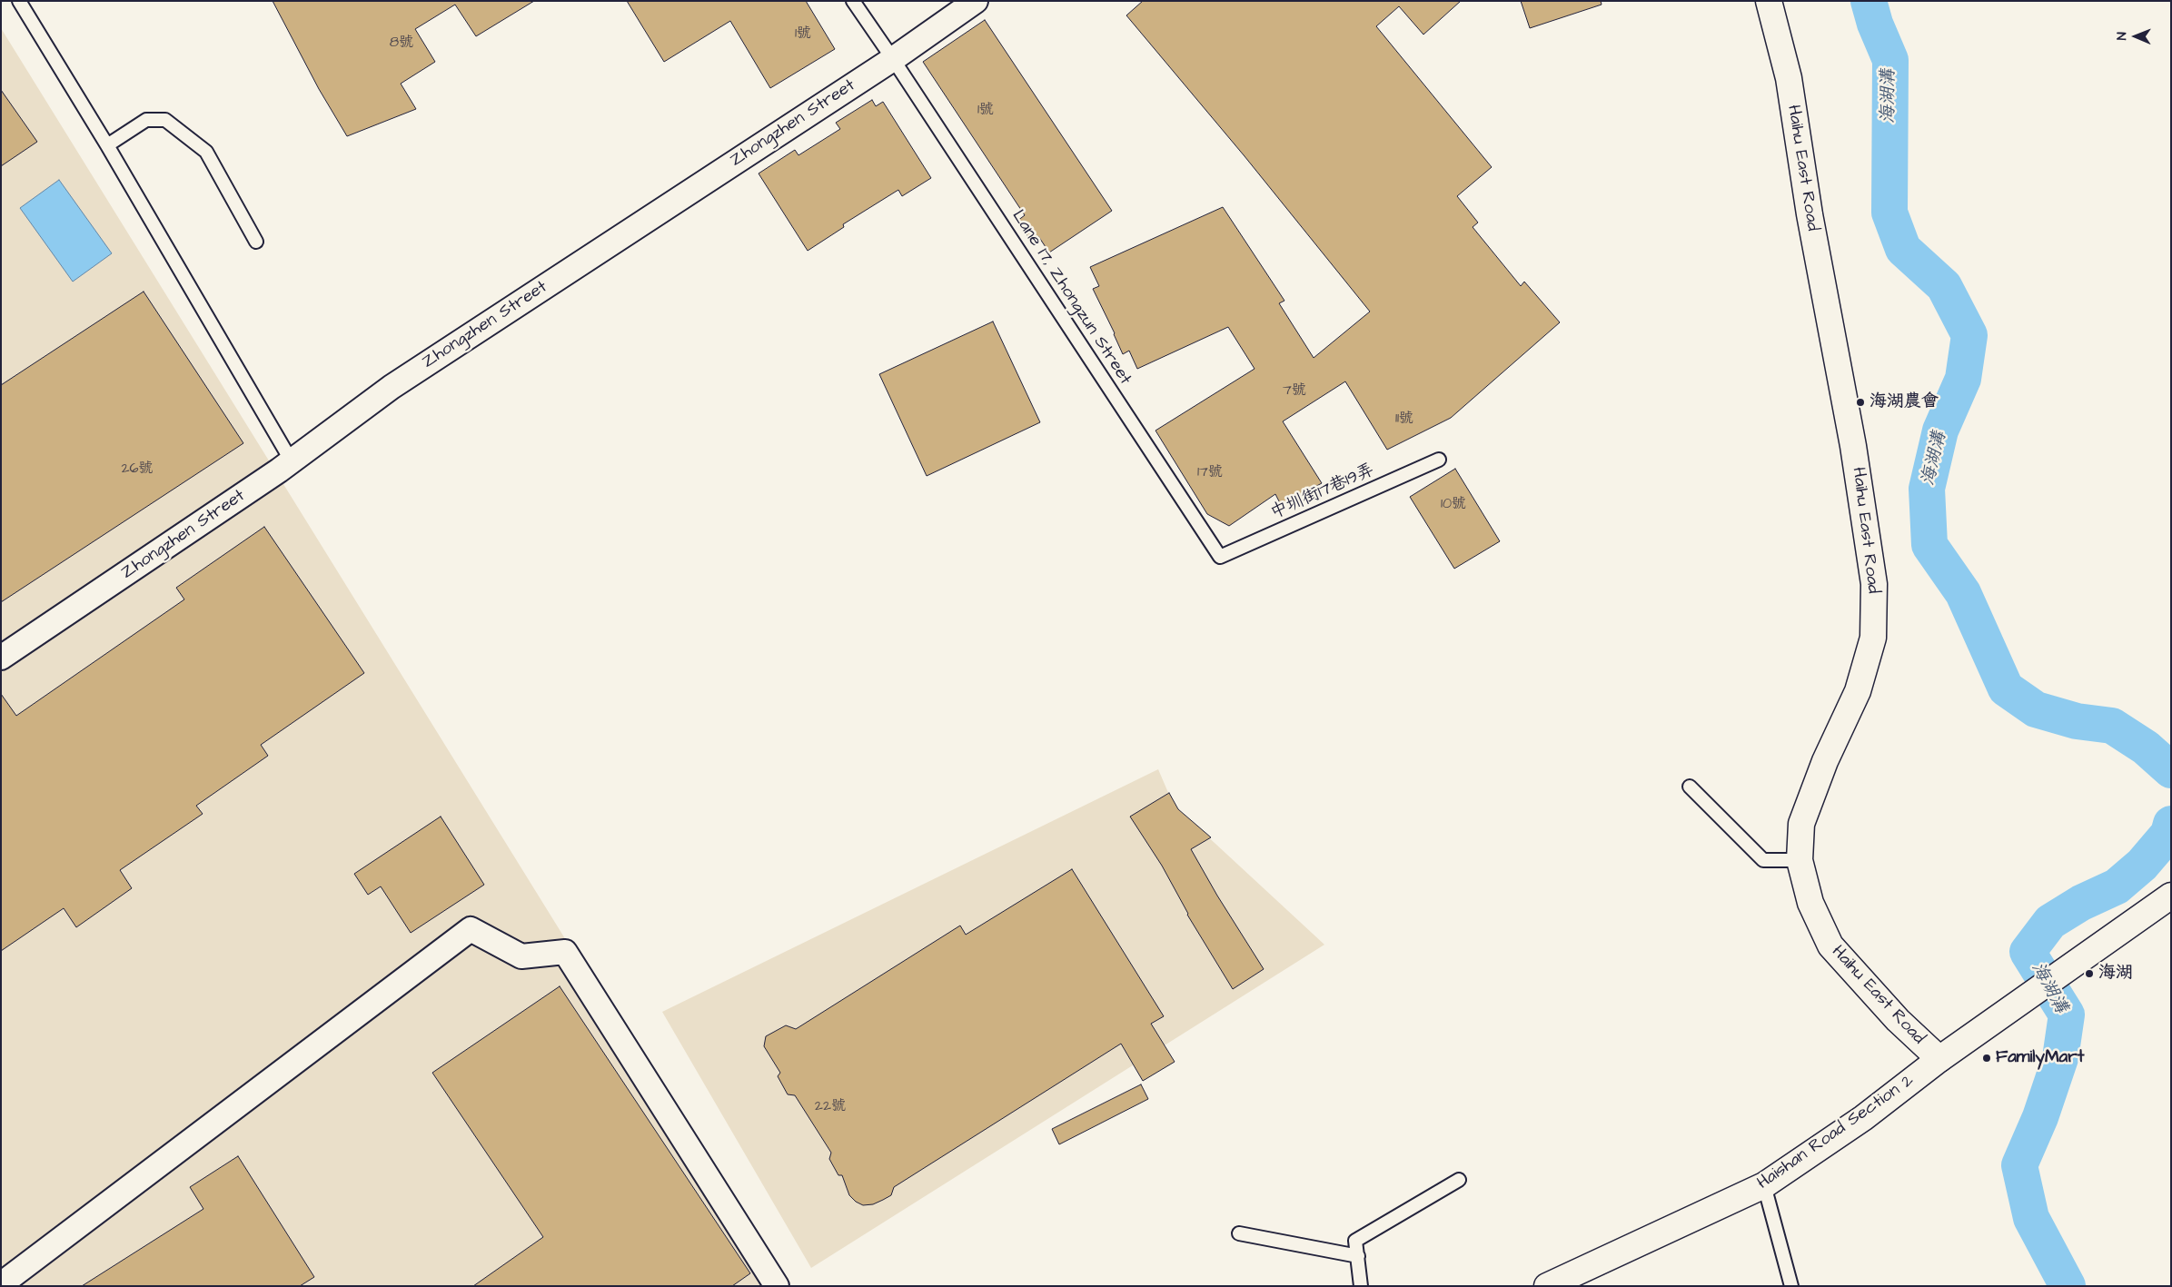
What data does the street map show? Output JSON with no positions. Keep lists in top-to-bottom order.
{
  "streets": {
    "street": ["Zhongzhen Street", "Haihu East Road", "Haishan Road Section 2"],
    "lane": ["Lane 17, Zhongzun Street", "中圳街17巷19弄"]
  },
  "crossings": [
    ["Zhongzhen Street", "Lane 17, Zhongzun Street"],
    ["Haihu East Road", "Haishan Road Section 2"],
    ["Lane 17, Zhongzun Street", "中圳街17巷19弄"]
  ],
  "water": ["海湖溝"],
  "places": ["海湖農會", "海湖", "FamilyMart"],
  "house_numbers": [
    "1號",
    "8號",
    "1號",
    "7號",
    "11號",
    "26號",
    "17號",
    "10號",
    "22號"
  ],
  "north": "left"
}
